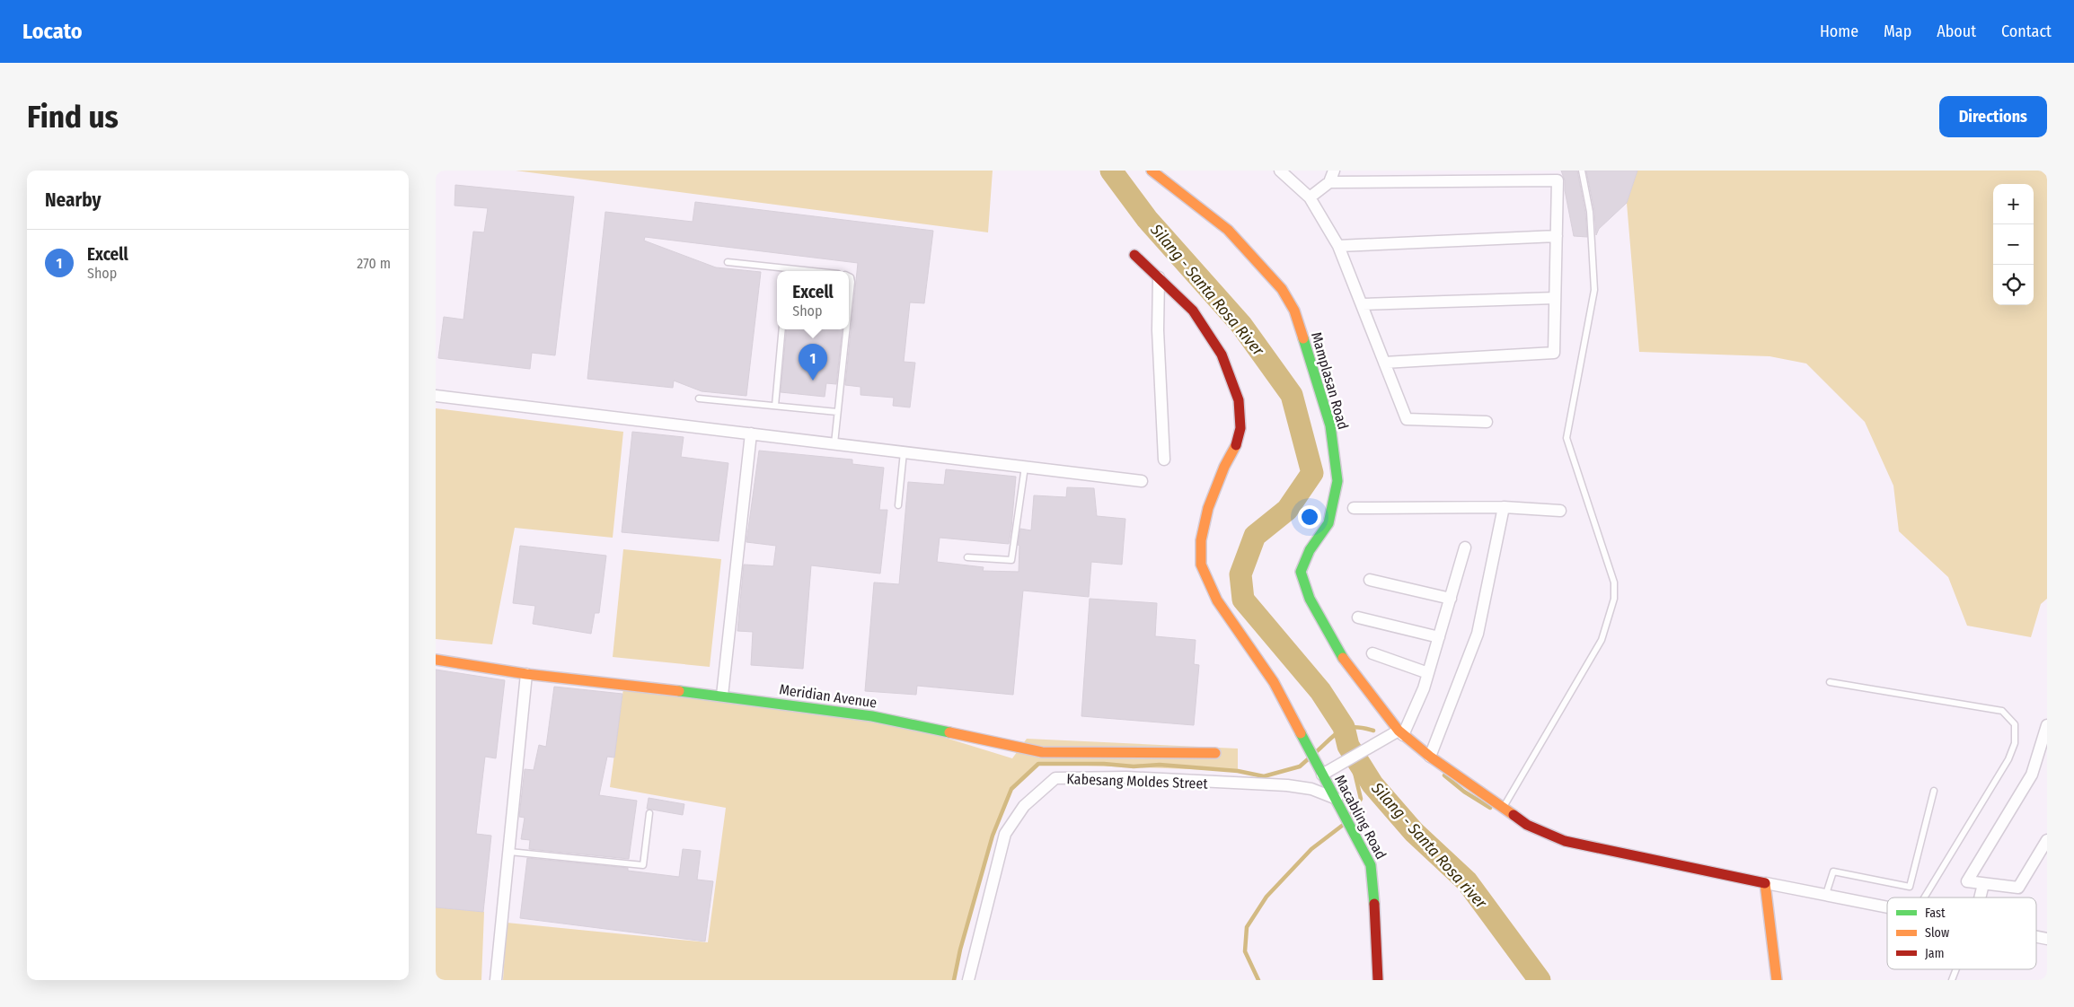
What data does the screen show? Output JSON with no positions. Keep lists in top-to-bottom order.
{
  "streets": {
    "street": [
      "Mamplasan Road",
      "Meridian Avenue",
      "Kabesang Moldes Street",
      "Macabling Road"
    ]
  },
  "crossings": [
    ["Kabesang Moldes Street", "Macabling Road"]
  ],
  "water": ["Silang - Santa Rosa River", "Silang - Santa Rosa river"],
  "legend": ["Fast", "Slow", "Jam"],
  "page": {
    "header": "Locato",
    "nav": [
      "Home",
      "Map",
      "About",
      "Contact"
    ],
    "buttons": "Directions",
    "title": "Find us",
    "heading": "Nearby",
    "map_buttons": ["+", "−"],
    "list": [
      {
        "mark": "1",
        "name": "Excell",
        "note": "Shop",
        "value": "270 m"
      }
    ],
    "popup": ["Excell", "Shop"],
    "pins": "1"
  }
}
